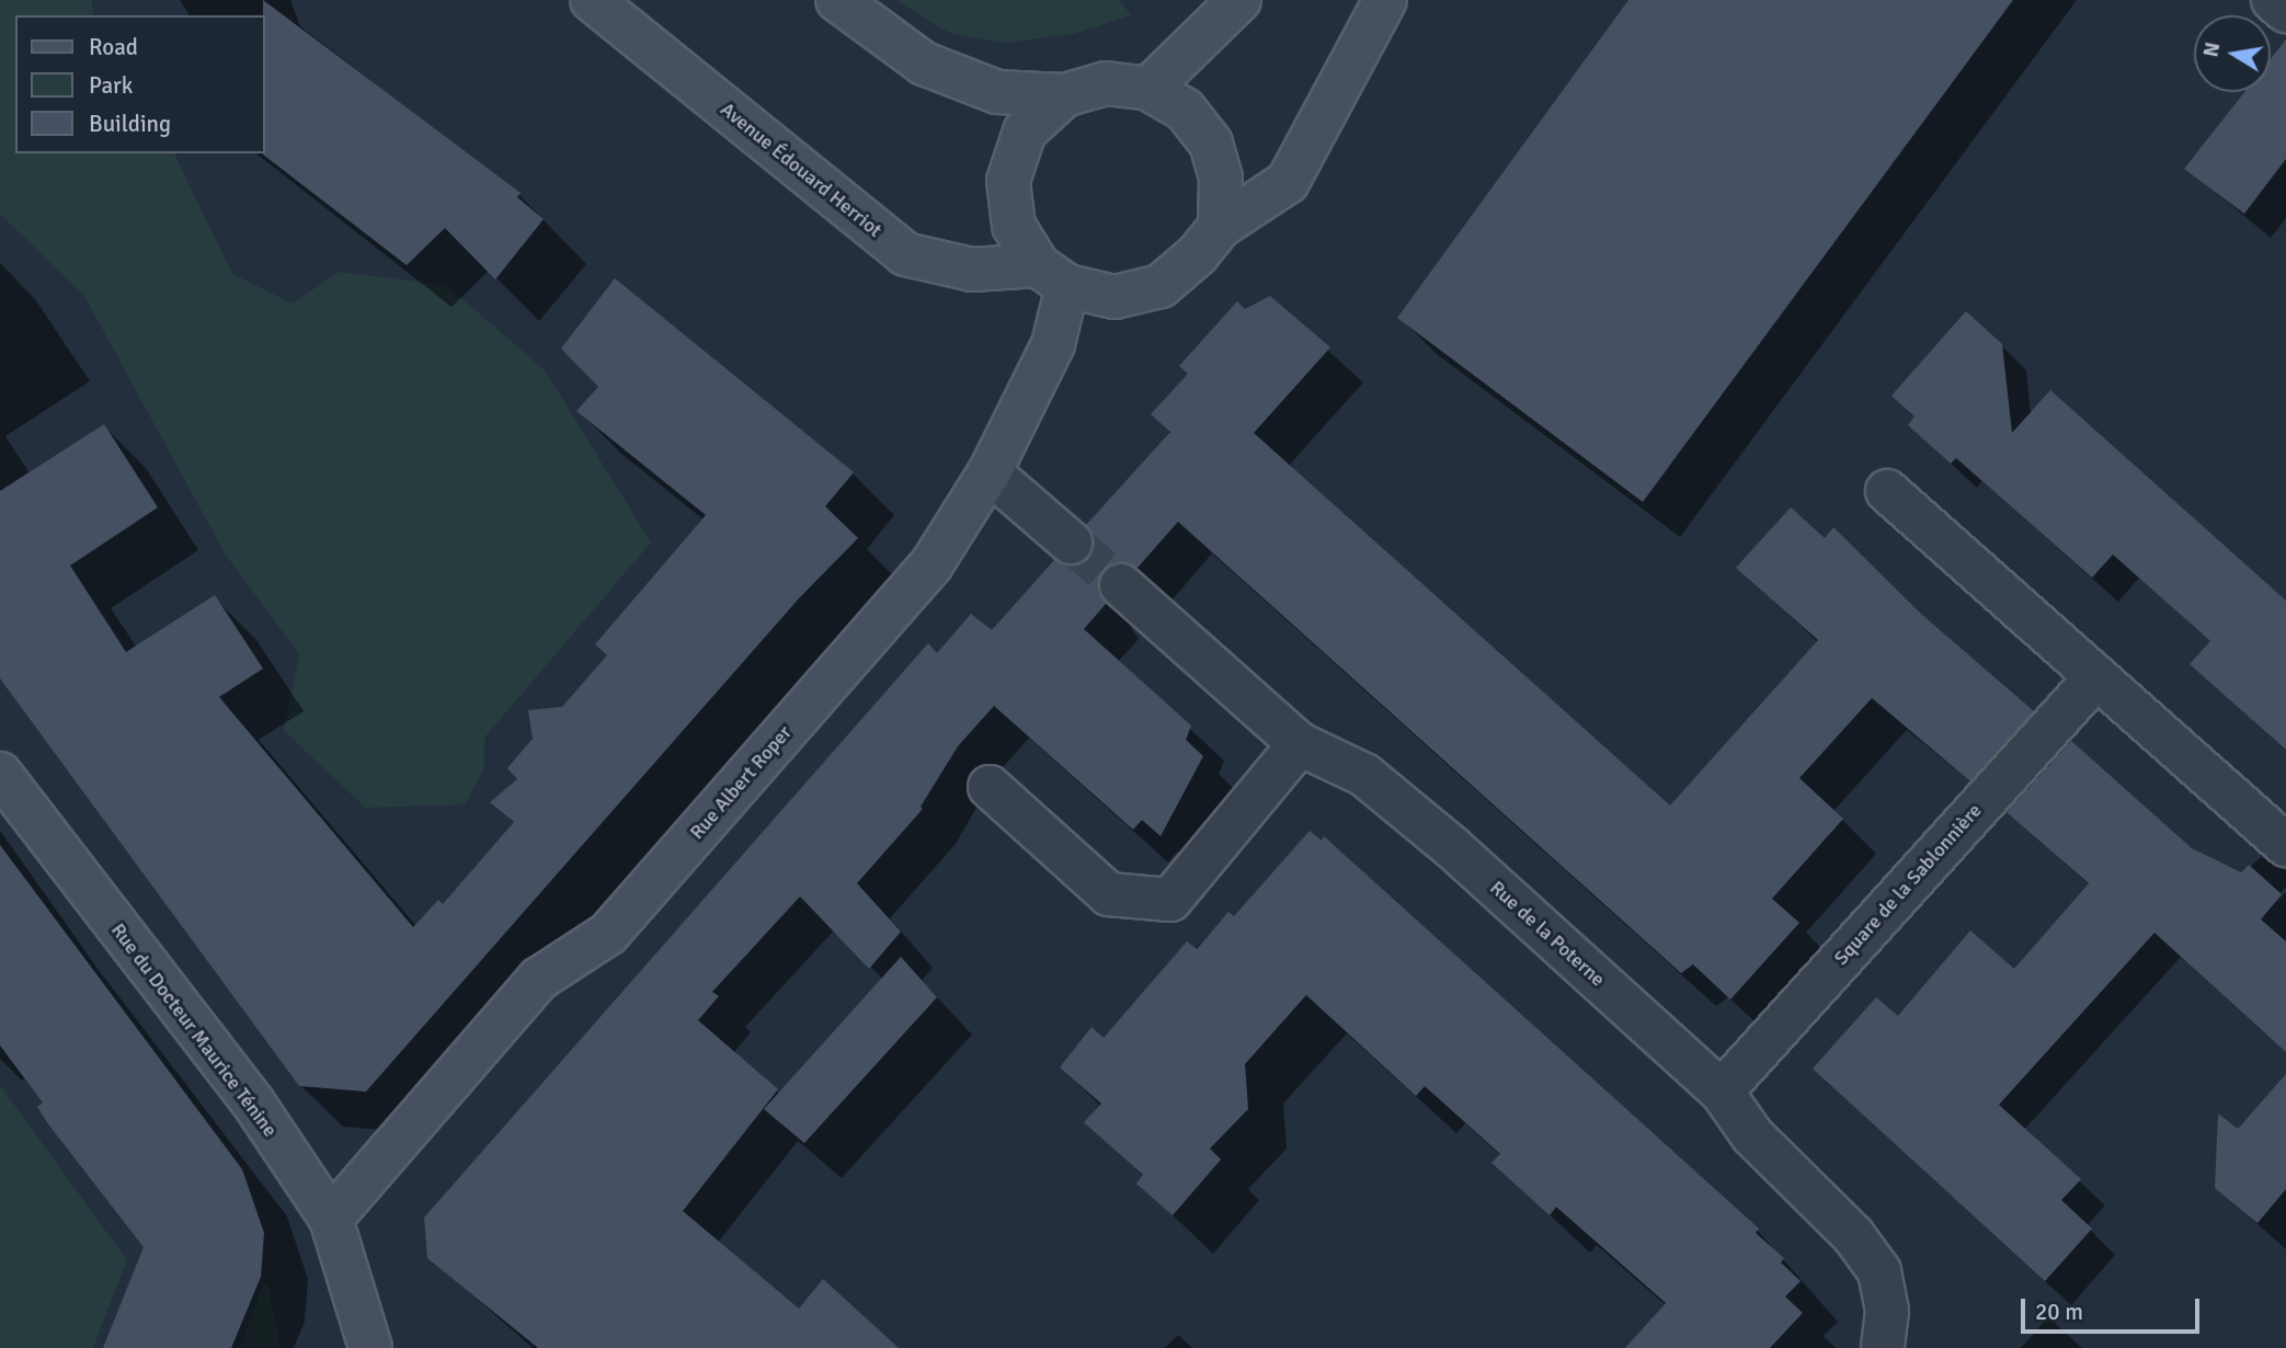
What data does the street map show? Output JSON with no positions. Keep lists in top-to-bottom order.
{
  "streets": {
    "street": [
      "Avenue Édouard Herriot",
      "Rue Albert Roper",
      "Square de la Sablonnière",
      "Rue de la Poterne",
      "Rue du Docteur Maurice Ténine"
    ]
  },
  "crossings": [
    ["Avenue Édouard Herriot", "Rue Albert Roper"],
    ["Rue Albert Roper", "Rue du Docteur Maurice Ténine"],
    ["Square de la Sablonnière", "Rue de la Poterne"]
  ],
  "legend": ["Road", "Park", "Building"],
  "scale_bar": "20 m",
  "north": "left"
}
